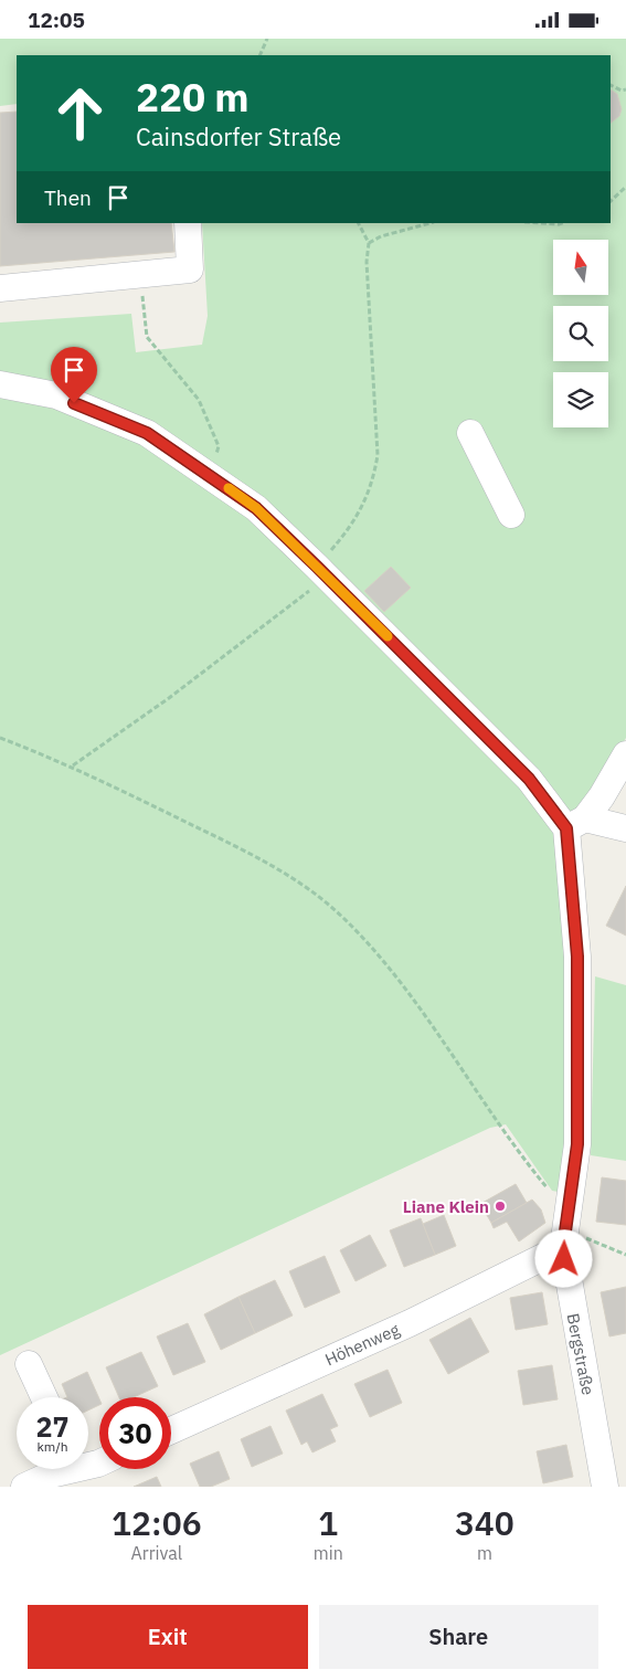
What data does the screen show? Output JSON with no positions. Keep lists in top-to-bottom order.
{
  "streets": {
    "street": ["Höhenweg", "Bergstraße"]
  },
  "crossings": [
    ["Höhenweg", "Bergstraße"]
  ],
  "places": ["Liane Klein"],
  "north": "top",
  "page": {
    "status": "12:05",
    "turn": ["220 m", "Cainsdorfer Straße"],
    "then": "Then",
    "speed": "27 km/h",
    "limit": "30",
    "eta": [
      "12:06",
      "Arrival",
      "1",
      "min",
      "340",
      "m"
    ],
    "buttons": ["Exit", "Share"]
  }
}
